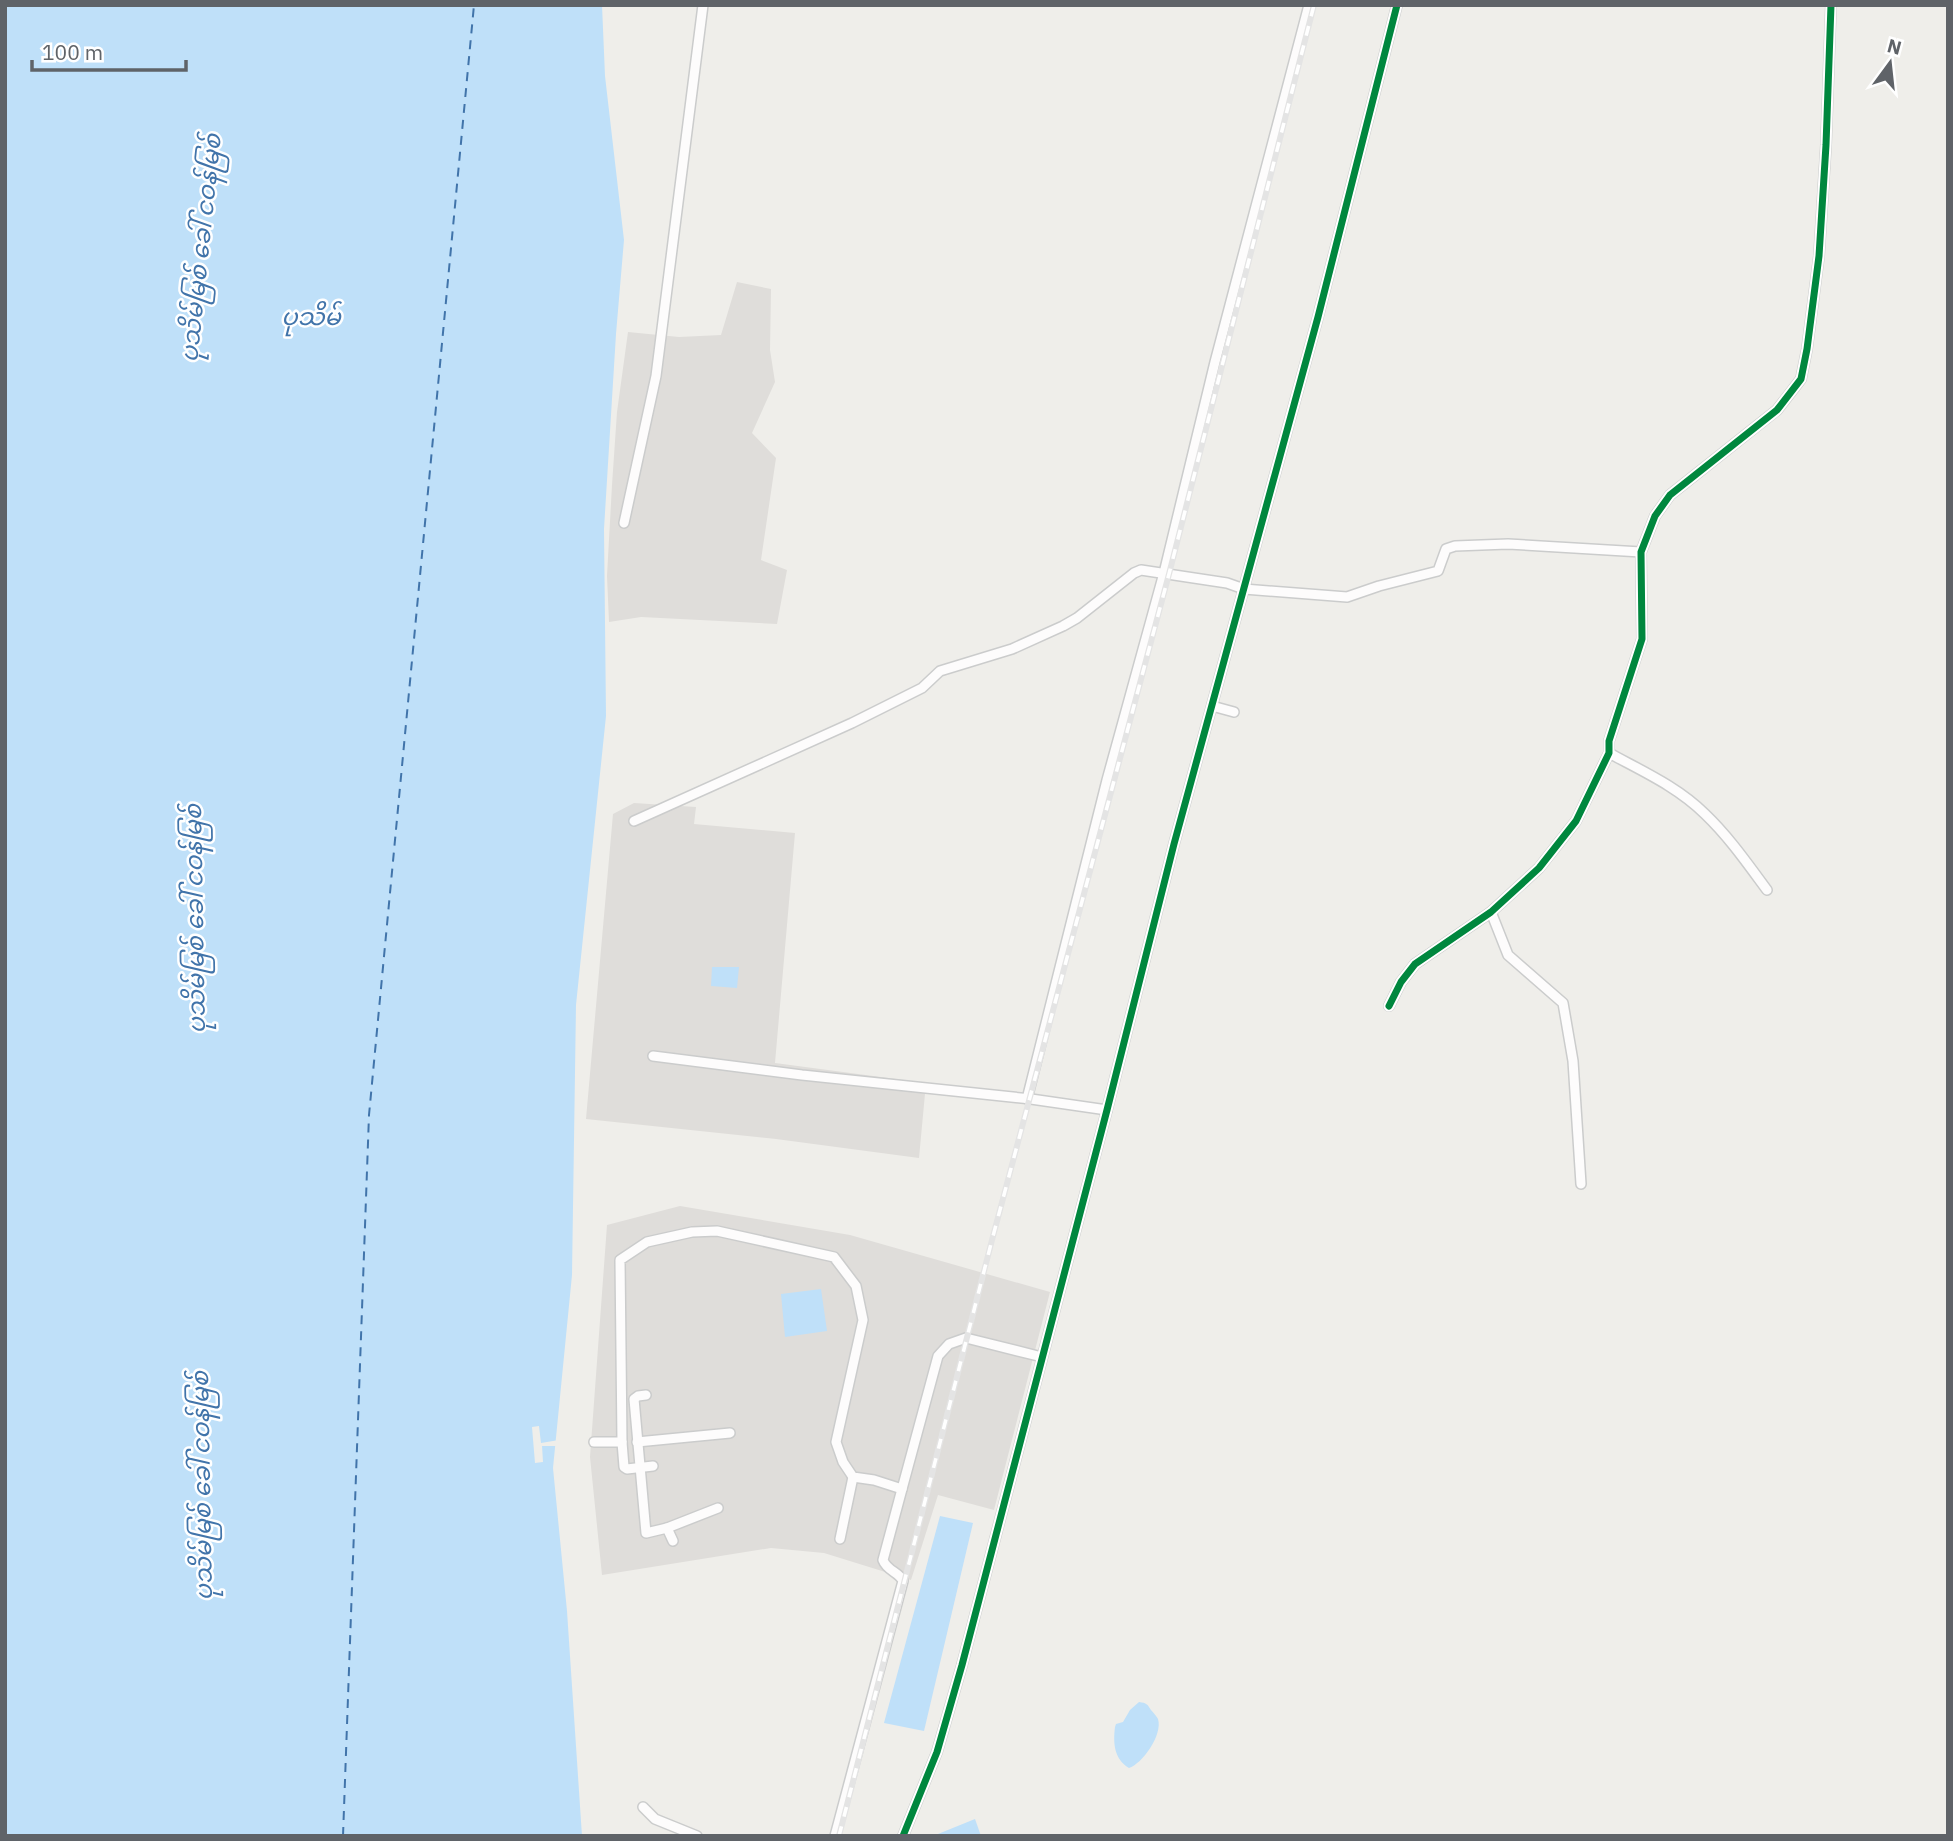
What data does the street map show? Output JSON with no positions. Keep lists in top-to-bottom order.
{
  "water": ["ပုသိမ်မြစ် ခေါ် ငဝန်မြစ်", "ပုသိမ်"],
  "scale_bar": "100 m",
  "north": "top"
}
